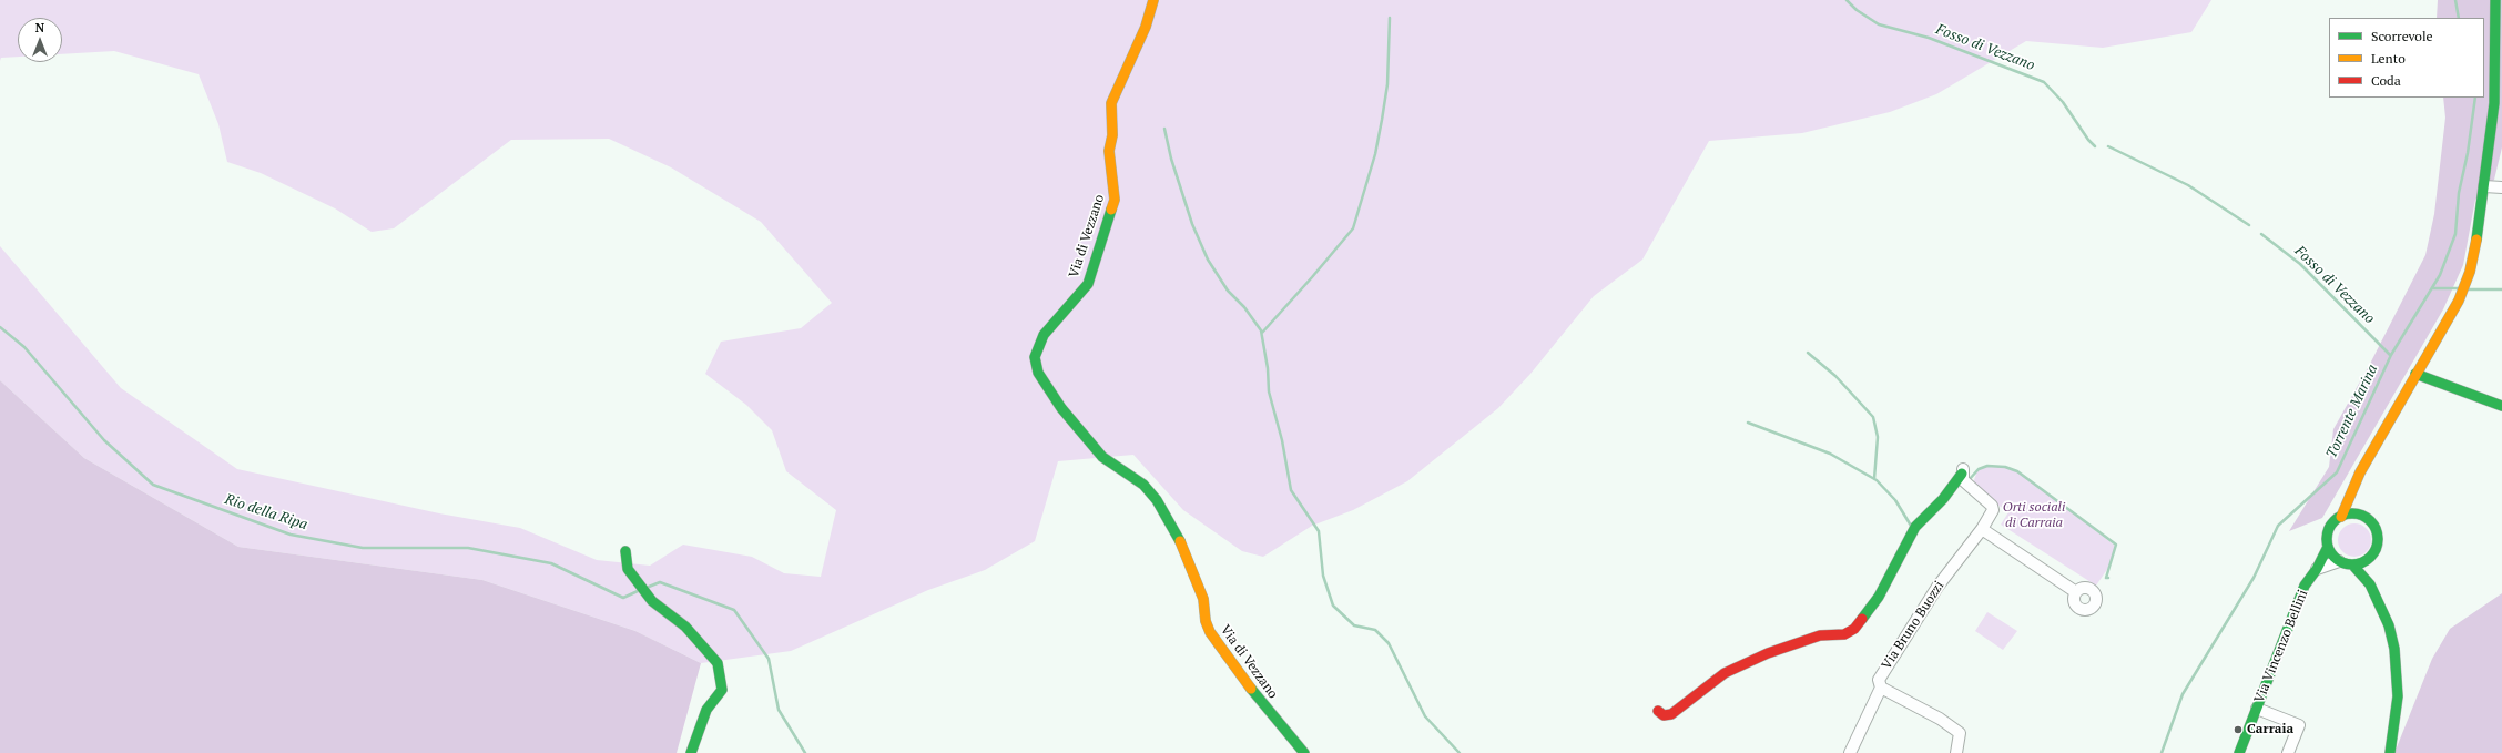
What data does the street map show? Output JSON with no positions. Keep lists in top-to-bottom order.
{
  "streets": {
    "street": ["Via di Vezzano", "Via Bruno Buozzi", "Via Vincenzo Bellini"]
  },
  "water": ["Fosso di Vezzano", "Torrente Marina", "Rio della Ripa"],
  "parks": ["Orti sociali di Carraia"],
  "places": ["Carraia"],
  "legend": ["Scorrevole", "Lento", "Coda"],
  "north": "top"
}
